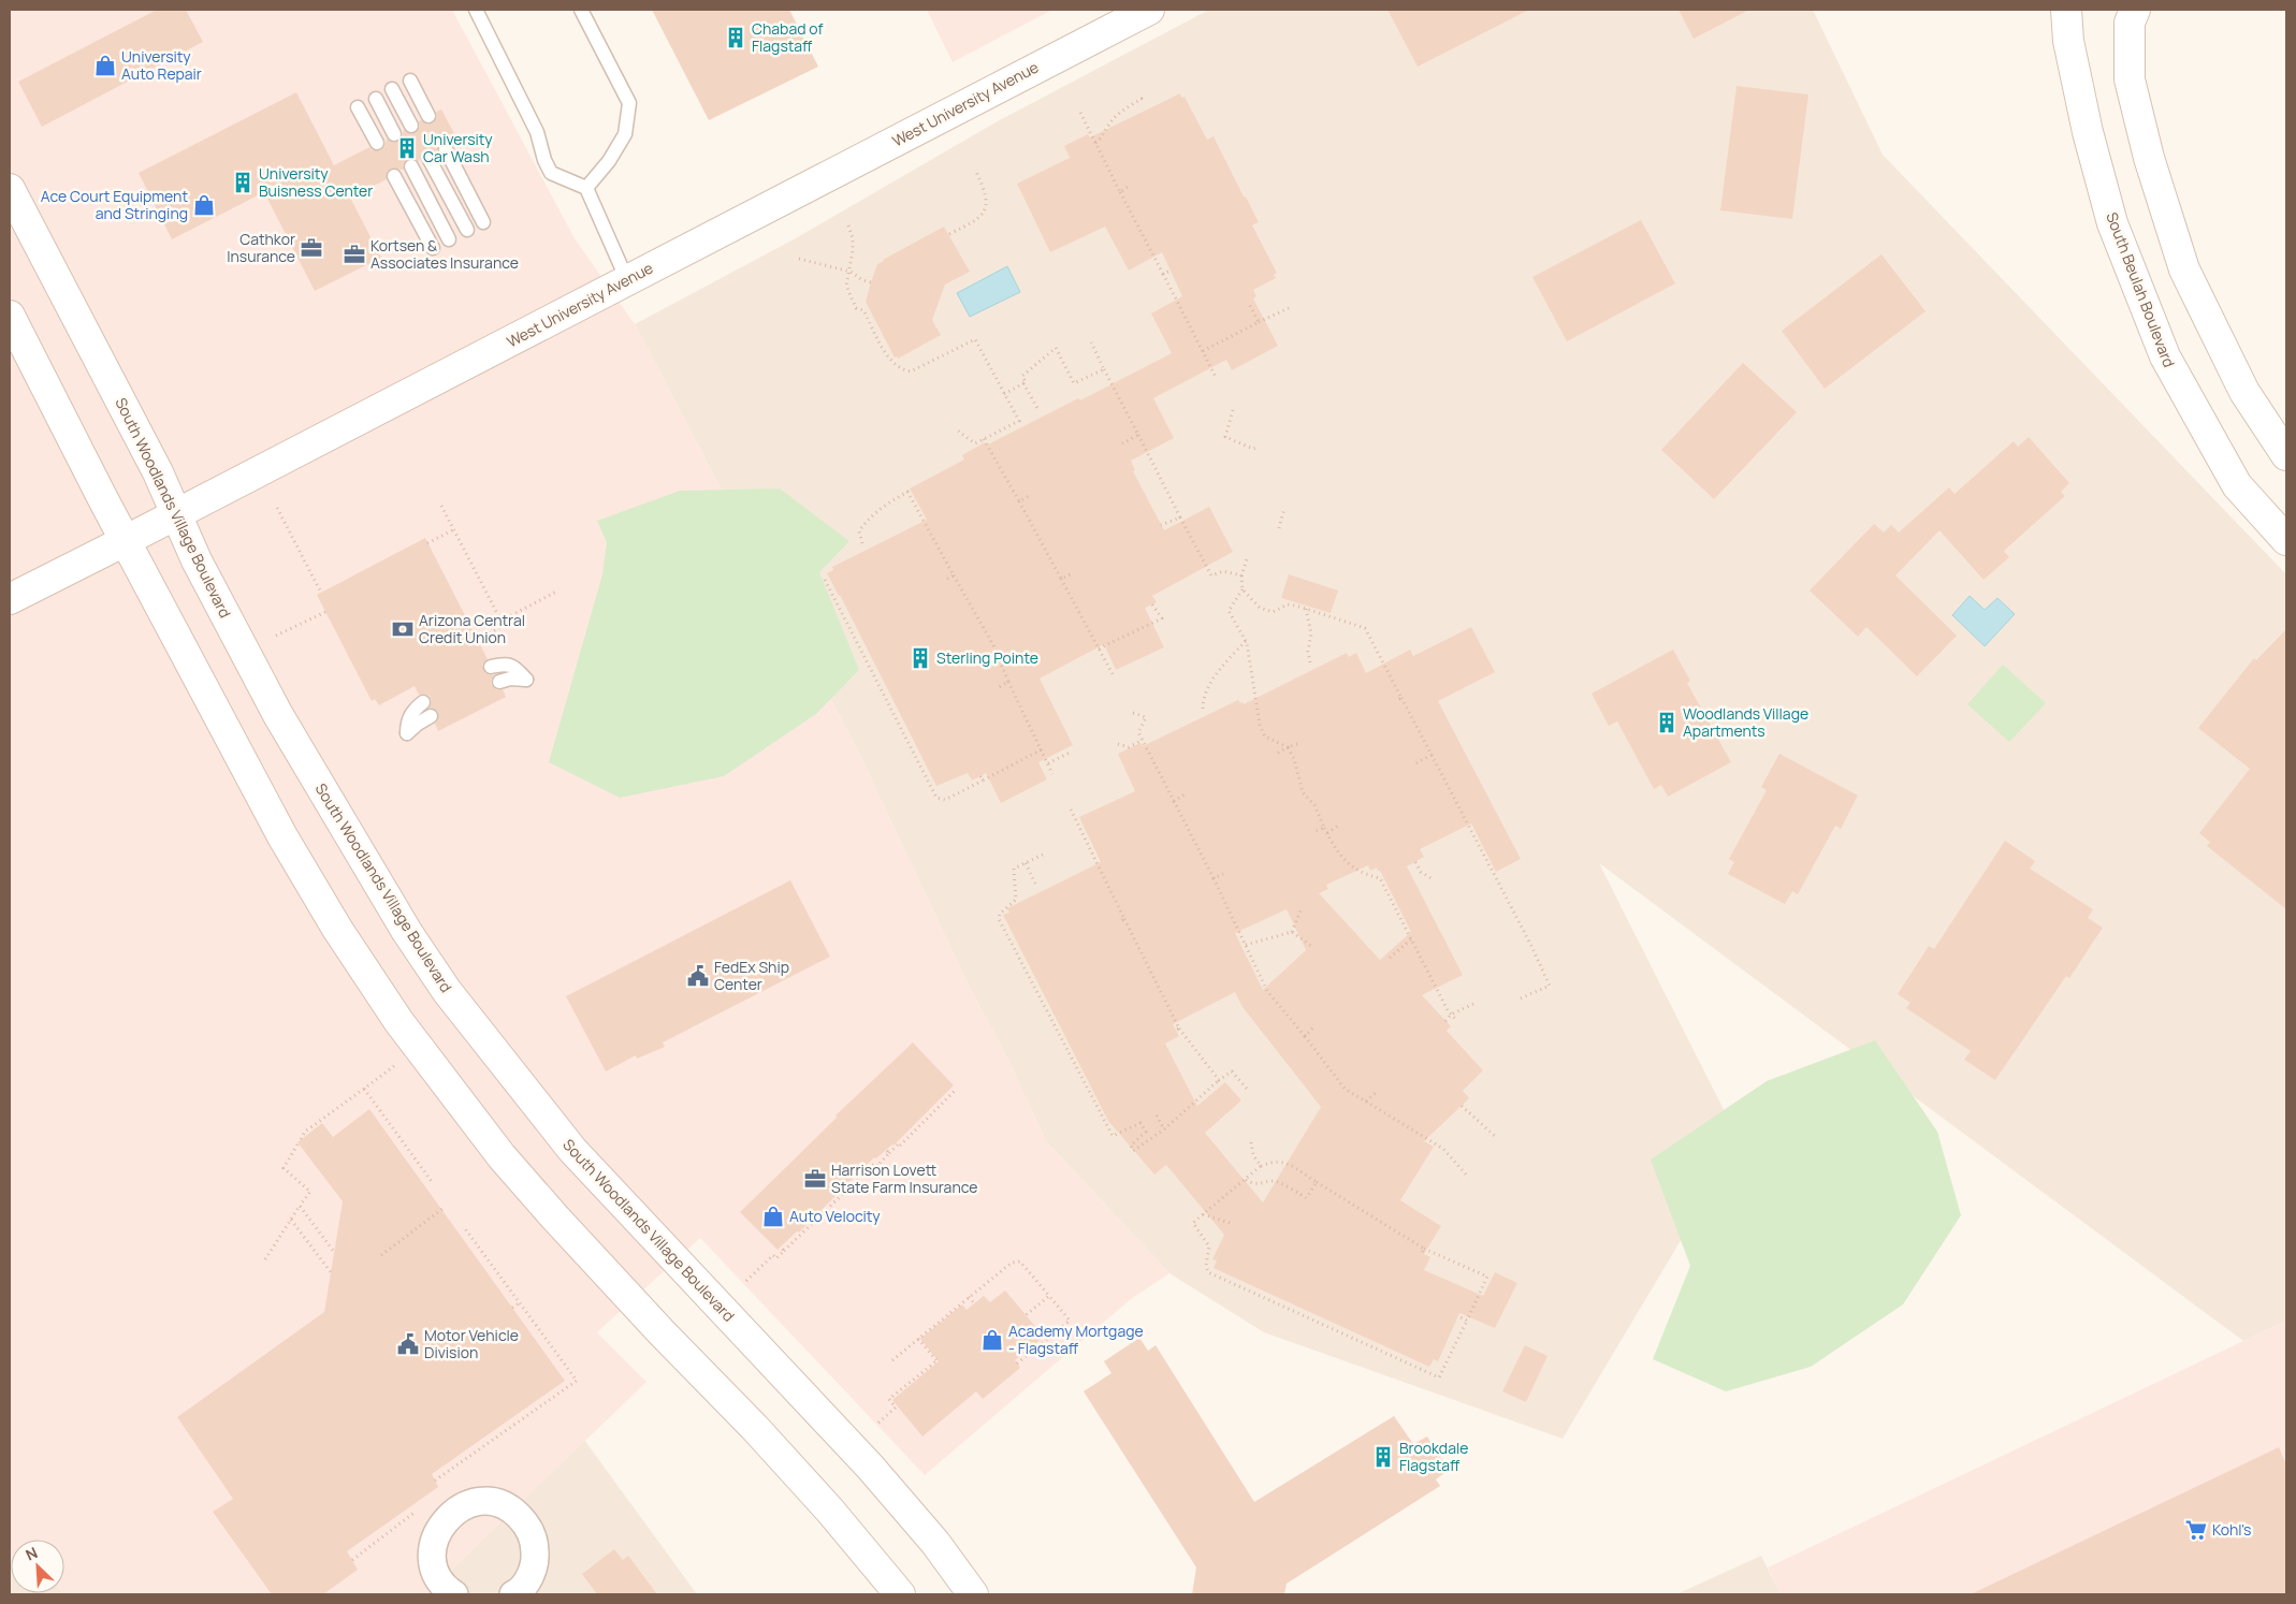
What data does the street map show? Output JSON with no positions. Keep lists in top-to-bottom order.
{
  "streets": {
    "street": ["West University Avenue", "South Beulah Boulevard", "South Woodlands Village Boulevard"]
  },
  "crossings": [
    ["West University Avenue", "South Woodlands Village Boulevard"]
  ],
  "places": {
    "building": [
      "Chabad of Flagstaff",
      "University Car Wash",
      "University Buisness Center",
      "Sterling Pointe",
      "Woodlands Village Apartments",
      "Brookdale Flagstaff"
    ],
    "shop": [
      "University Auto Repair",
      "Ace Court Equipment and Stringing",
      "Auto Velocity",
      "Academy Mortgage - Flagstaff"
    ],
    "office": ["Cathkor Insurance", "Kortsen & Associates Insurance", "Harrison Lovett State Farm Insurance"],
    "bank": ["Arizona Central Credit Union"],
    "public building": ["FedEx Ship Center", "Motor Vehicle Division"],
    "supermarket": ["Kohl's"]
  },
  "north": "top left"
}
